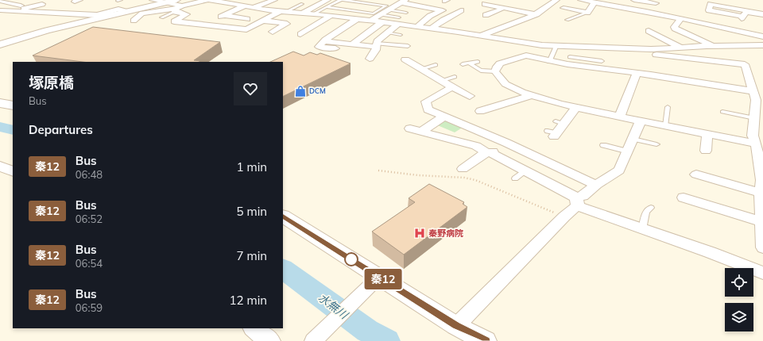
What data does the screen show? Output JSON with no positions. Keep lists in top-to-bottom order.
{
  "water": ["水無川"],
  "places": {
    "shop": ["DCM"],
    "hospital": ["秦野病院"]
  },
  "lines": ["bus line 秦12"],
  "page": {
    "on_map": "秦12",
    "heading": [
      ["塚原橋", "Bus"],
      "Departures"
    ],
    "list": [
      {
        "mark": "秦12",
        "name": "Bus",
        "note": "06:48",
        "value": "1 min"
      },
      {
        "mark": "秦12",
        "name": "Bus",
        "note": "06:52",
        "value": "5 min"
      },
      {
        "mark": "秦12",
        "name": "Bus",
        "note": "06:54",
        "value": "7 min"
      },
      {
        "mark": "秦12",
        "name": "Bus",
        "note": "06:59",
        "value": "12 min"
      }
    ]
  }
}
